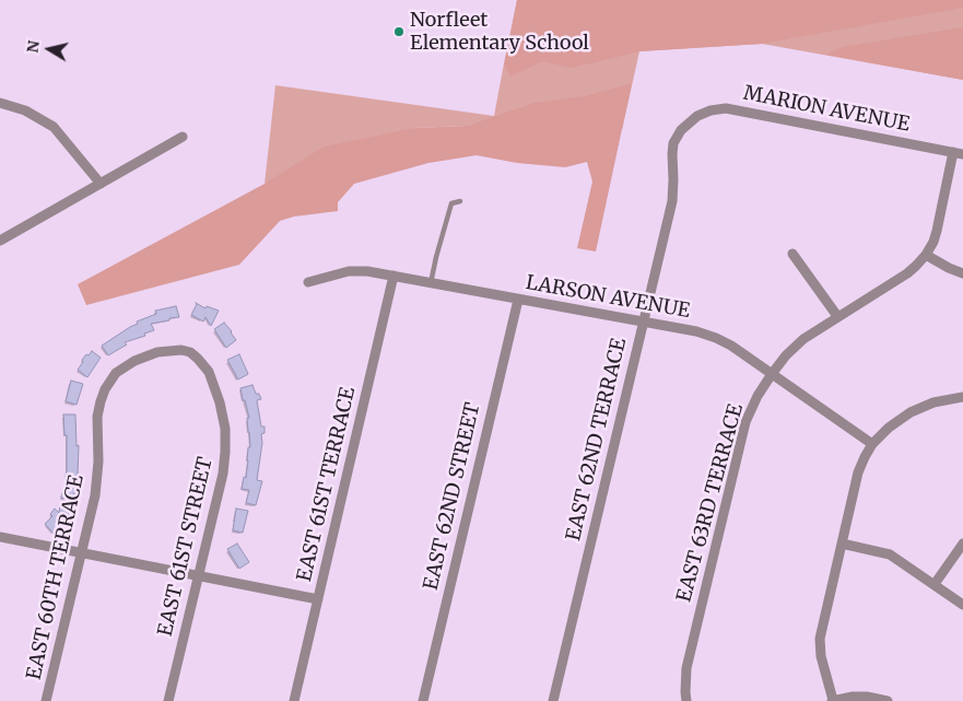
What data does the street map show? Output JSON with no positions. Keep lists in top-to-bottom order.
{
  "streets": {
    "street": [
      "MARION AVENUE",
      "LARSON AVENUE",
      "EAST 62ND TERRACE",
      "EAST 61ST TERRACE",
      "EAST 62ND STREET",
      "EAST 63RD TERRACE",
      "EAST 61ST STREET",
      "EAST 60TH TERRACE"
    ]
  },
  "crossings": [
    ["MARION AVENUE", "EAST 62ND TERRACE"],
    ["MARION AVENUE", "EAST 63RD TERRACE"],
    ["LARSON AVENUE", "EAST 62ND TERRACE"],
    ["LARSON AVENUE", "EAST 61ST TERRACE"],
    ["LARSON AVENUE", "EAST 62ND STREET"],
    ["LARSON AVENUE", "EAST 63RD TERRACE"],
    ["EAST 61ST STREET", "EAST 60TH TERRACE"]
  ],
  "places": ["Norfleet Elementary School"],
  "north": "left"
}
